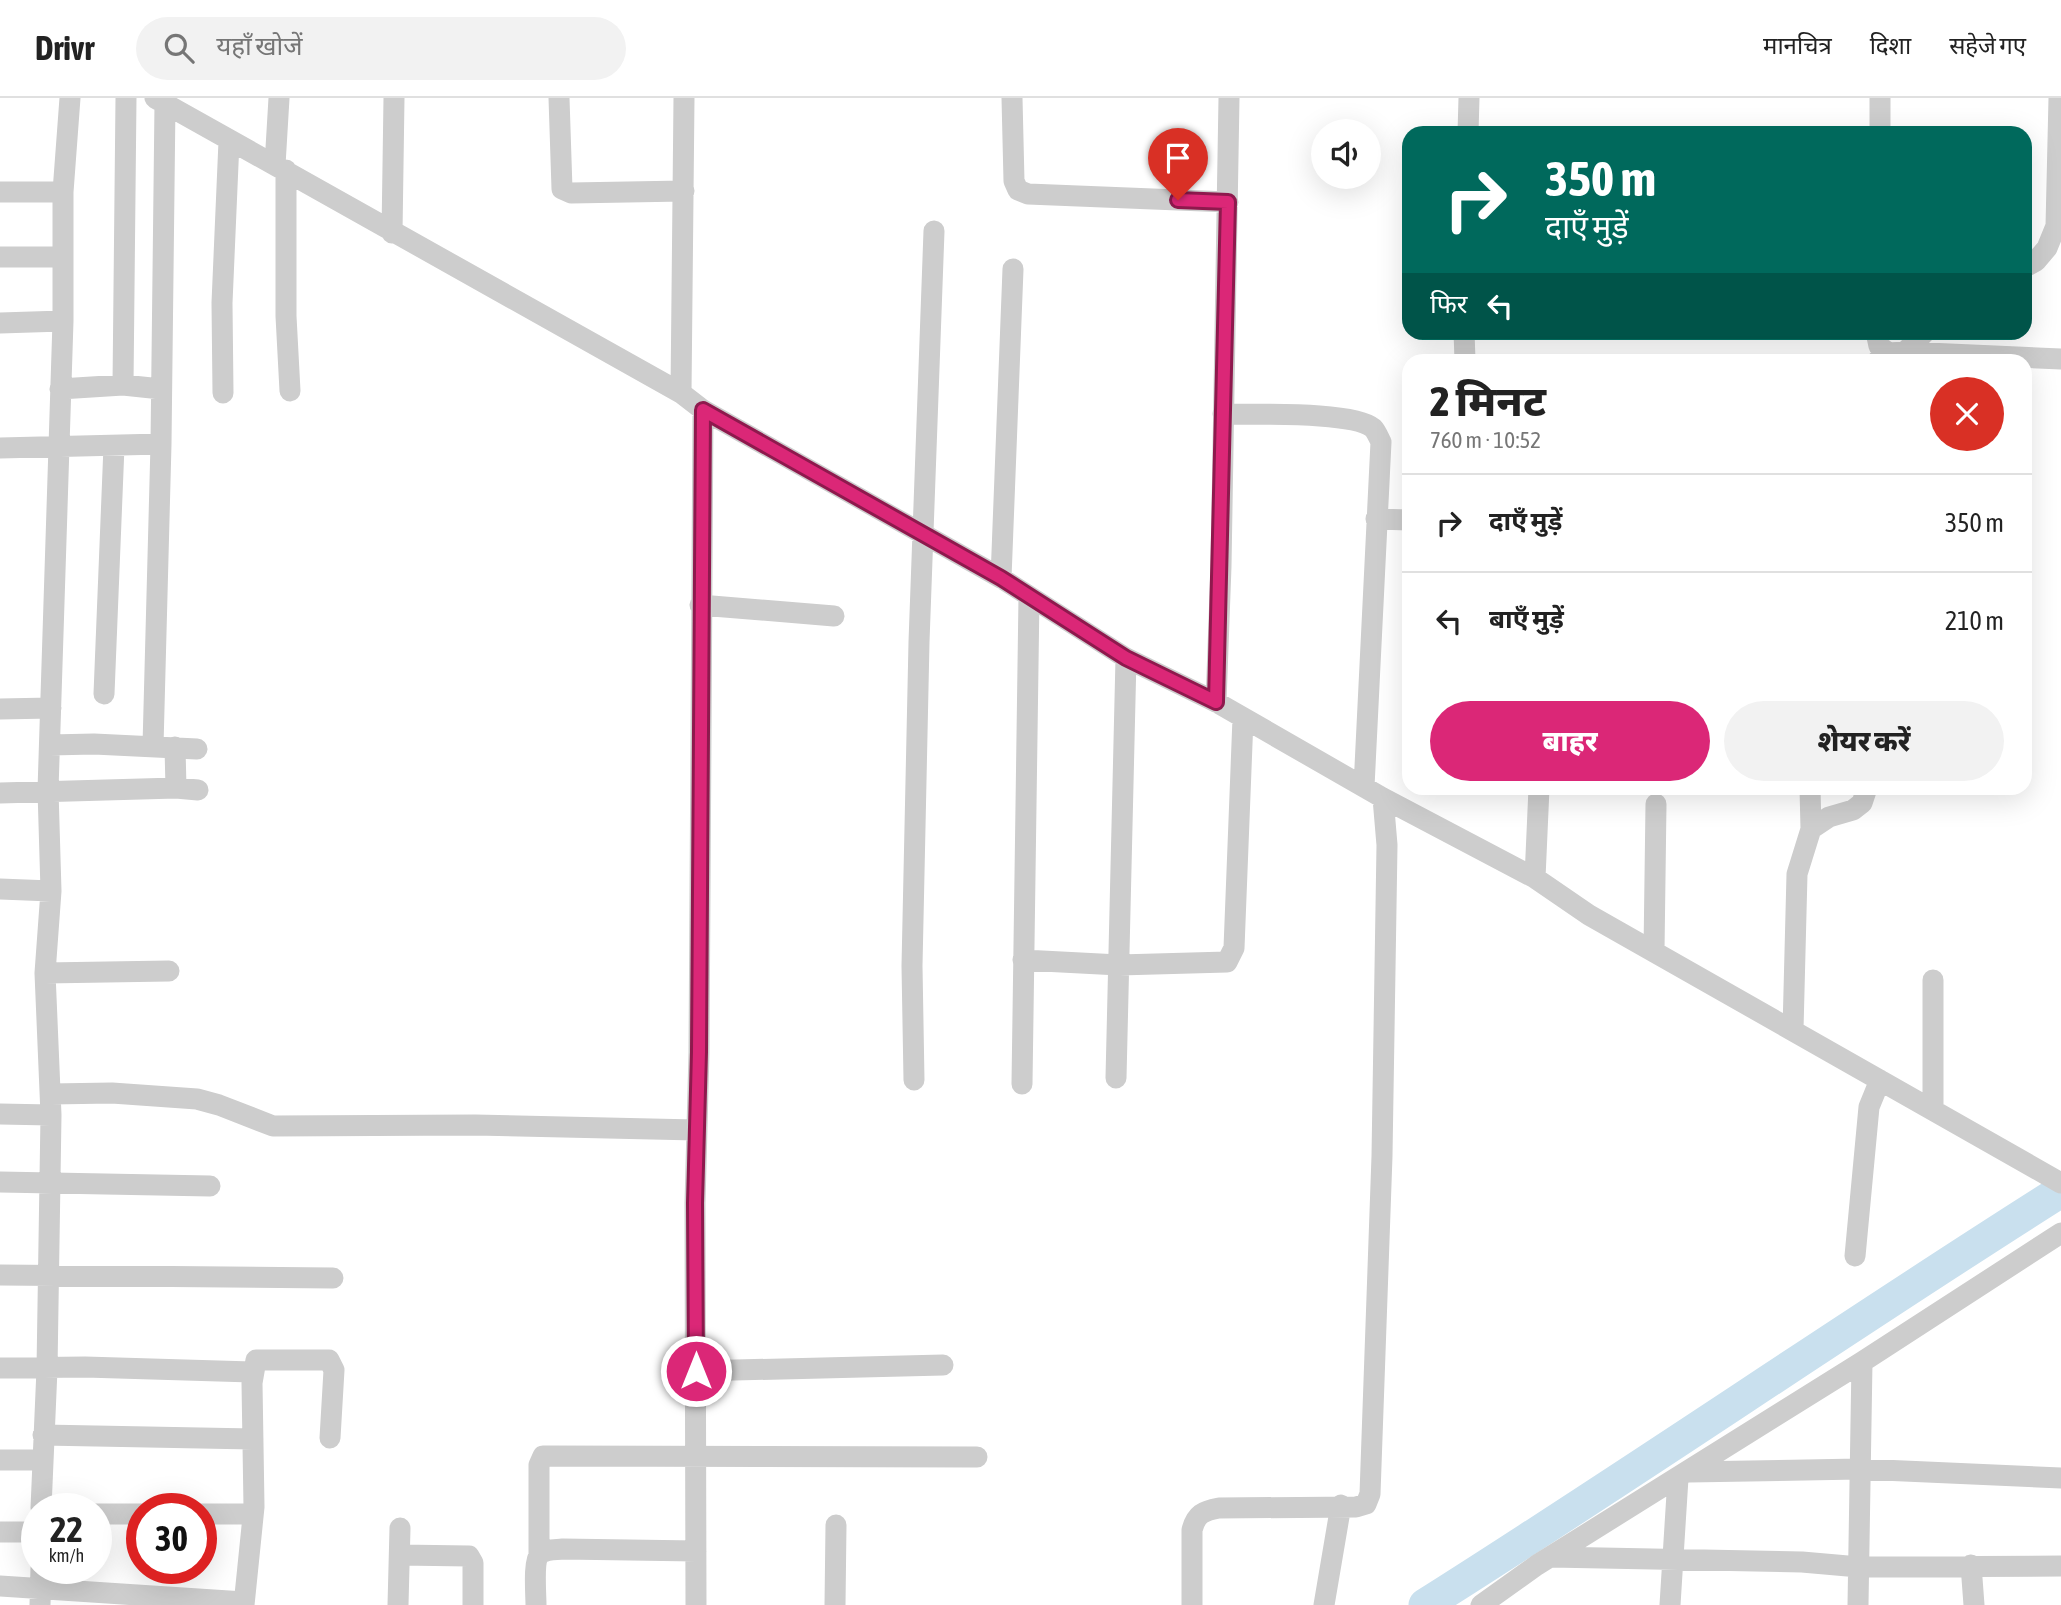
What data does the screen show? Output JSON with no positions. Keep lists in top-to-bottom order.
{
  "page": {
    "header": "Drivr",
    "search": "यहाँ खोजें",
    "nav": ["मानचित्र", "दिशा", "सहेजे गए"],
    "turn": ["350 m", "दाएँ मुड़ें"],
    "then": "फिर",
    "heading": ["2 मिनट", "760 m · 10:52"],
    "list": [
      {
        "name": "दाएँ मुड़ें",
        "value": "350 m"
      },
      {
        "name": "बाएँ मुड़ें",
        "value": "210 m"
      }
    ],
    "buttons": ["बाहर", "शेयर करें"],
    "speed": "22 km/h",
    "limit": "30"
  }
}
